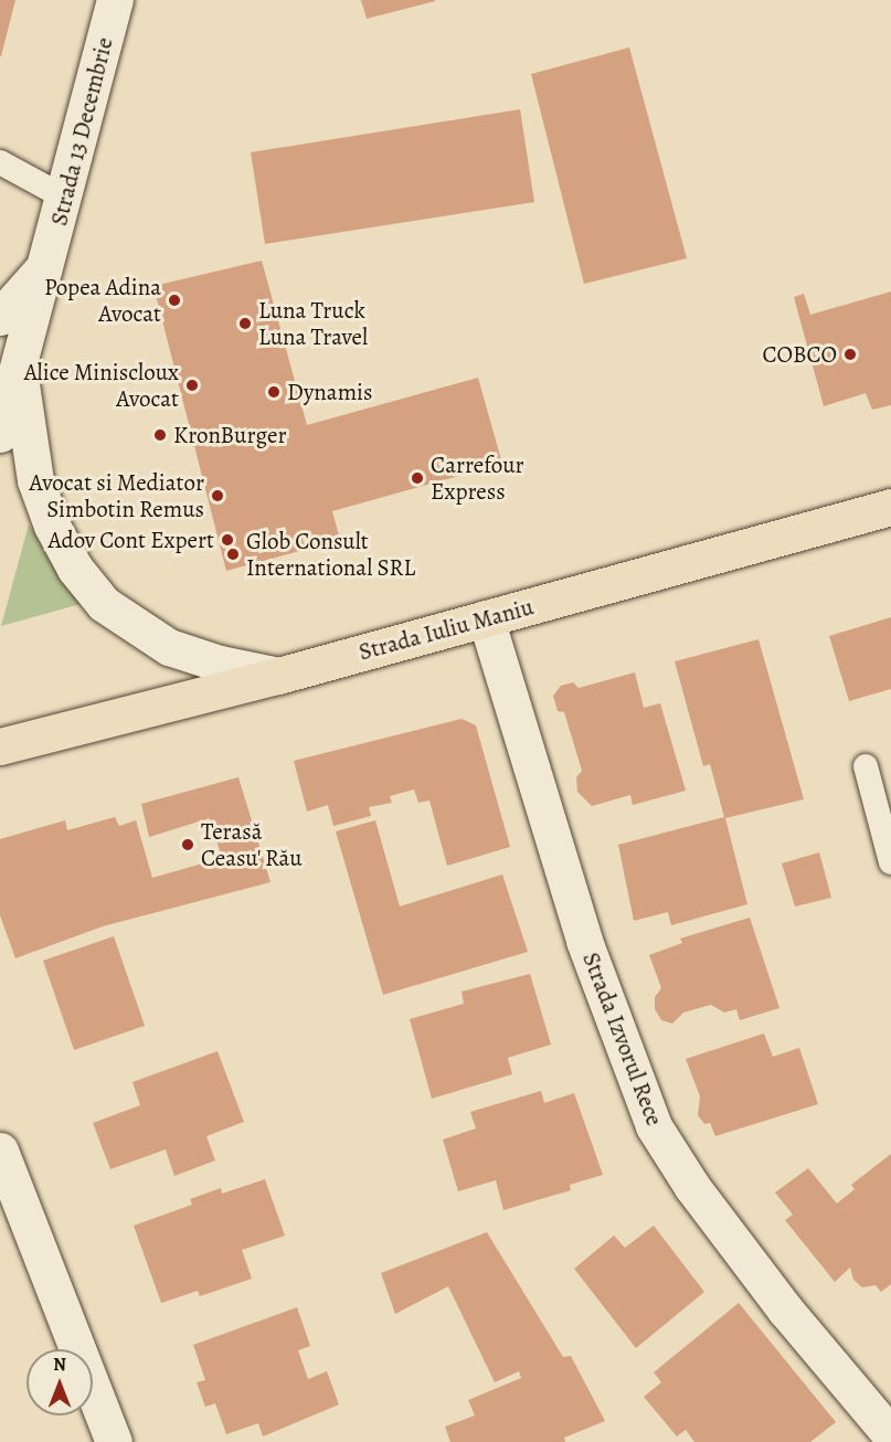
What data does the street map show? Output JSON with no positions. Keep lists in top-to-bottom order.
{
  "streets": {
    "main road": ["Strada 13 Decembrie", "Strada Iuliu Maniu", "Strada Izvorul Rece"]
  },
  "crossings": [
    ["Strada Iuliu Maniu", "Strada Izvorul Rece"]
  ],
  "places": [
    "Popea Adina Avocat",
    "Luna Truck Luna Travel",
    "COBCO",
    "Alice Miniscloux Avocat",
    "Dynamis",
    "KronBurger",
    "Carrefour Express",
    "Avocat si Mediator Simbotin Remus",
    "Adov Cont Expert",
    "Glob Consult International SRL",
    "Terasă Ceasu' Rău"
  ],
  "north": "top"
}
